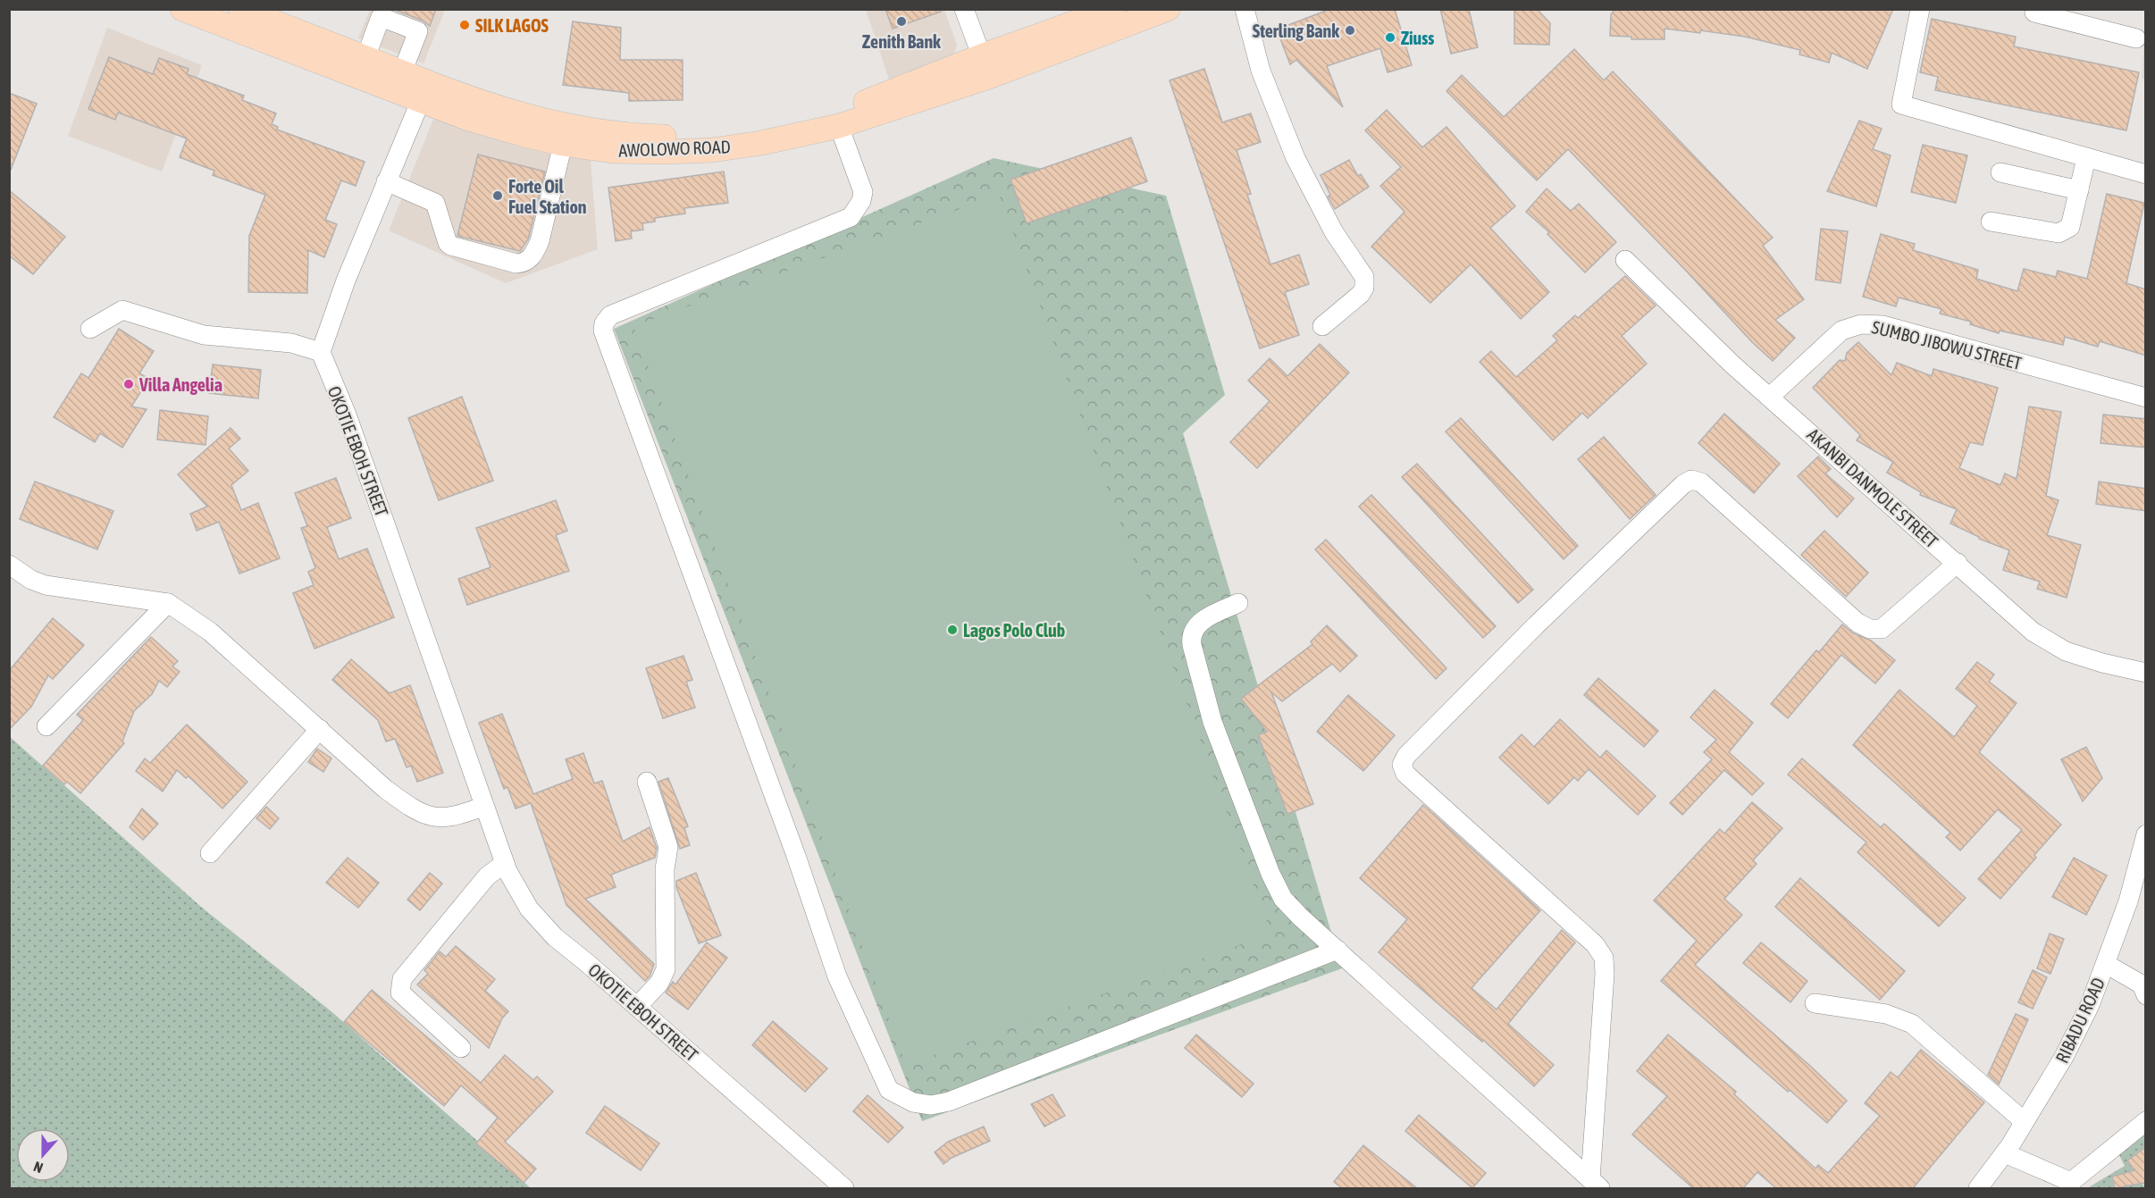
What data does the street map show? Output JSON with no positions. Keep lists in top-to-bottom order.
{
  "streets": {
    "main road": ["AWOLOWO ROAD"],
    "street": [
      "SUMBO JIBOWU STREET",
      "OKOTIE EBOH STREET",
      "AKANBI DANMOLE STREET",
      "RIBADU ROAD"
    ]
  },
  "crossings": [
    ["SUMBO JIBOWU STREET", "AKANBI DANMOLE STREET"]
  ],
  "places": [
    "Zenith Bank",
    "SILK LAGOS",
    "Sterling Bank",
    "Ziuss",
    "Forte Oil Fuel Station",
    "Villa Angelia",
    "Lagos Polo Club"
  ],
  "north": "bottom"
}
